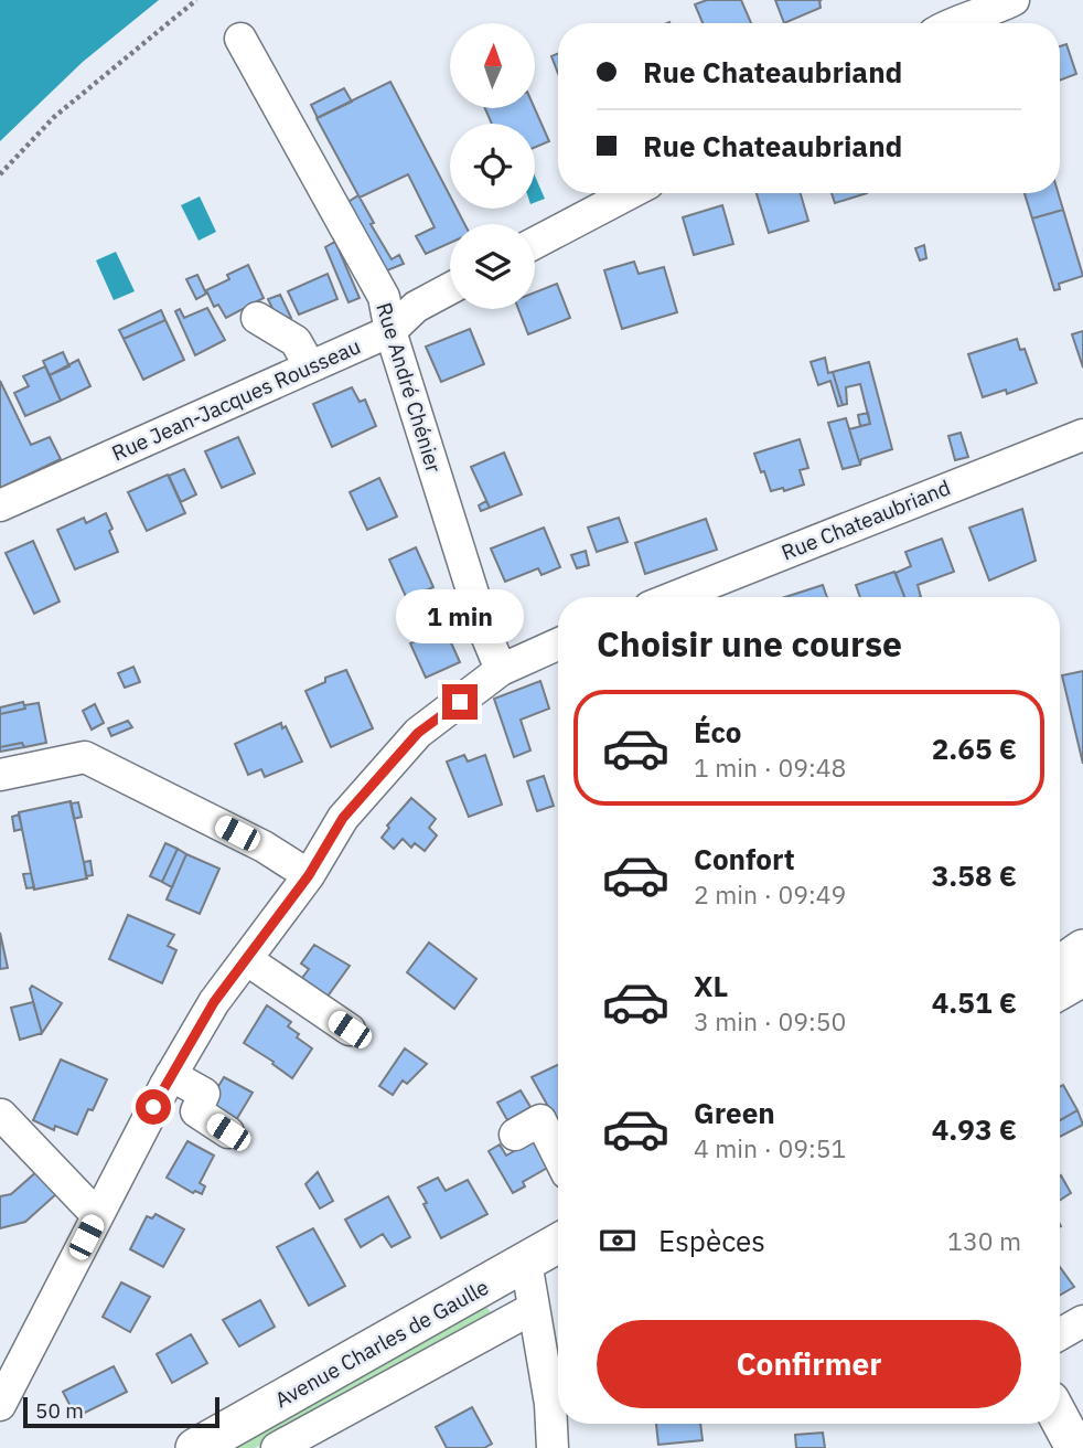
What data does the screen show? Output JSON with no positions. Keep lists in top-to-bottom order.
{
  "streets": {
    "main road": ["Avenue Charles de Gaulle"],
    "street": ["Rue André Chénier", "Rue Jean-Jacques Rousseau", "Rue Chateaubriand"]
  },
  "crossings": [
    ["Rue André Chénier", "Rue Jean-Jacques Rousseau"]
  ],
  "scale_bar": "50 m",
  "north": "top",
  "page": {
    "banner": ["Rue Chateaubriand", "Rue Chateaubriand"],
    "bubble": "1 min",
    "heading": "Choisir une course",
    "list": [
      {
        "name": "Éco",
        "note": "1 min · 09:48",
        "value": "2.65 €"
      },
      {
        "name": "Confort",
        "note": "2 min · 09:49",
        "value": "3.58 €"
      },
      {
        "name": "XL",
        "note": "3 min · 09:50",
        "value": "4.51 €"
      },
      {
        "name": "Green",
        "note": "4 min · 09:51",
        "value": "4.93 €"
      }
    ],
    "pay": ["Espèces", "130 m"],
    "buttons": "Confirmer",
    "scale": "50 m"
  }
}
